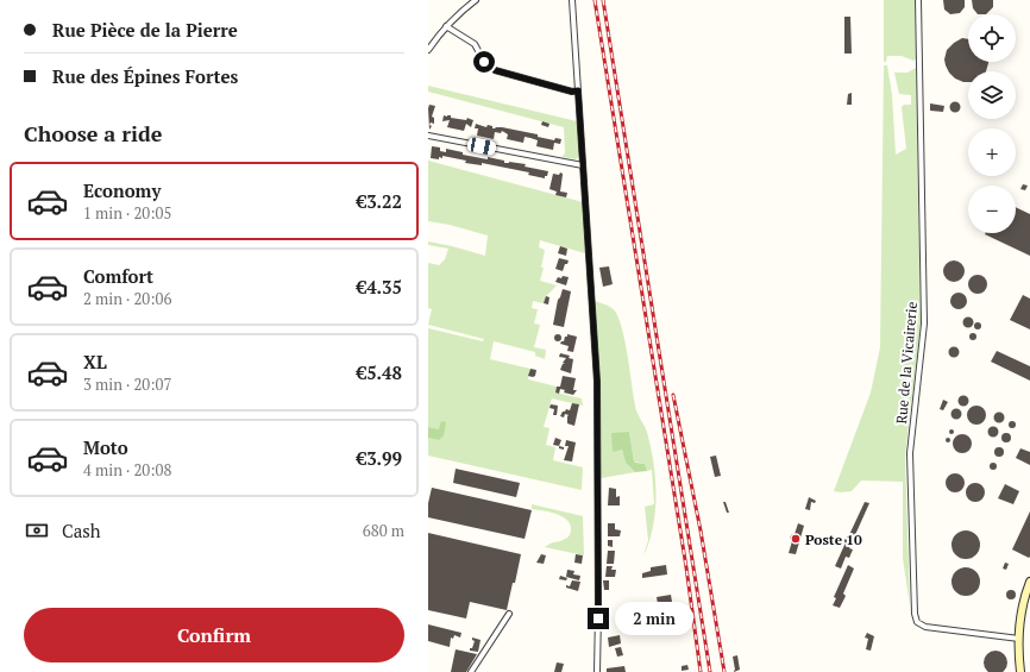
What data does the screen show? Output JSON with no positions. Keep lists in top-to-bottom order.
{
  "streets": {
    "street": ["Rue de la Vicairerie"]
  },
  "places": ["Poste 10"],
  "page": {
    "banner": ["Rue Pièce de la Pierre", "Rue des Épines Fortes"],
    "map_buttons": ["+", "−"],
    "heading": "Choose a ride",
    "list": [
      {
        "name": "Economy",
        "note": "1 min · 20:05",
        "value": "€3.22"
      },
      {
        "name": "Comfort",
        "note": "2 min · 20:06",
        "value": "€4.35"
      },
      {
        "name": "XL",
        "note": "3 min · 20:07",
        "value": "€5.48"
      },
      {
        "name": "Moto",
        "note": "4 min · 20:08",
        "value": "€3.99"
      }
    ],
    "pay": ["Cash", "680 m"],
    "buttons": "Confirm",
    "bubble": "2 min"
  }
}
